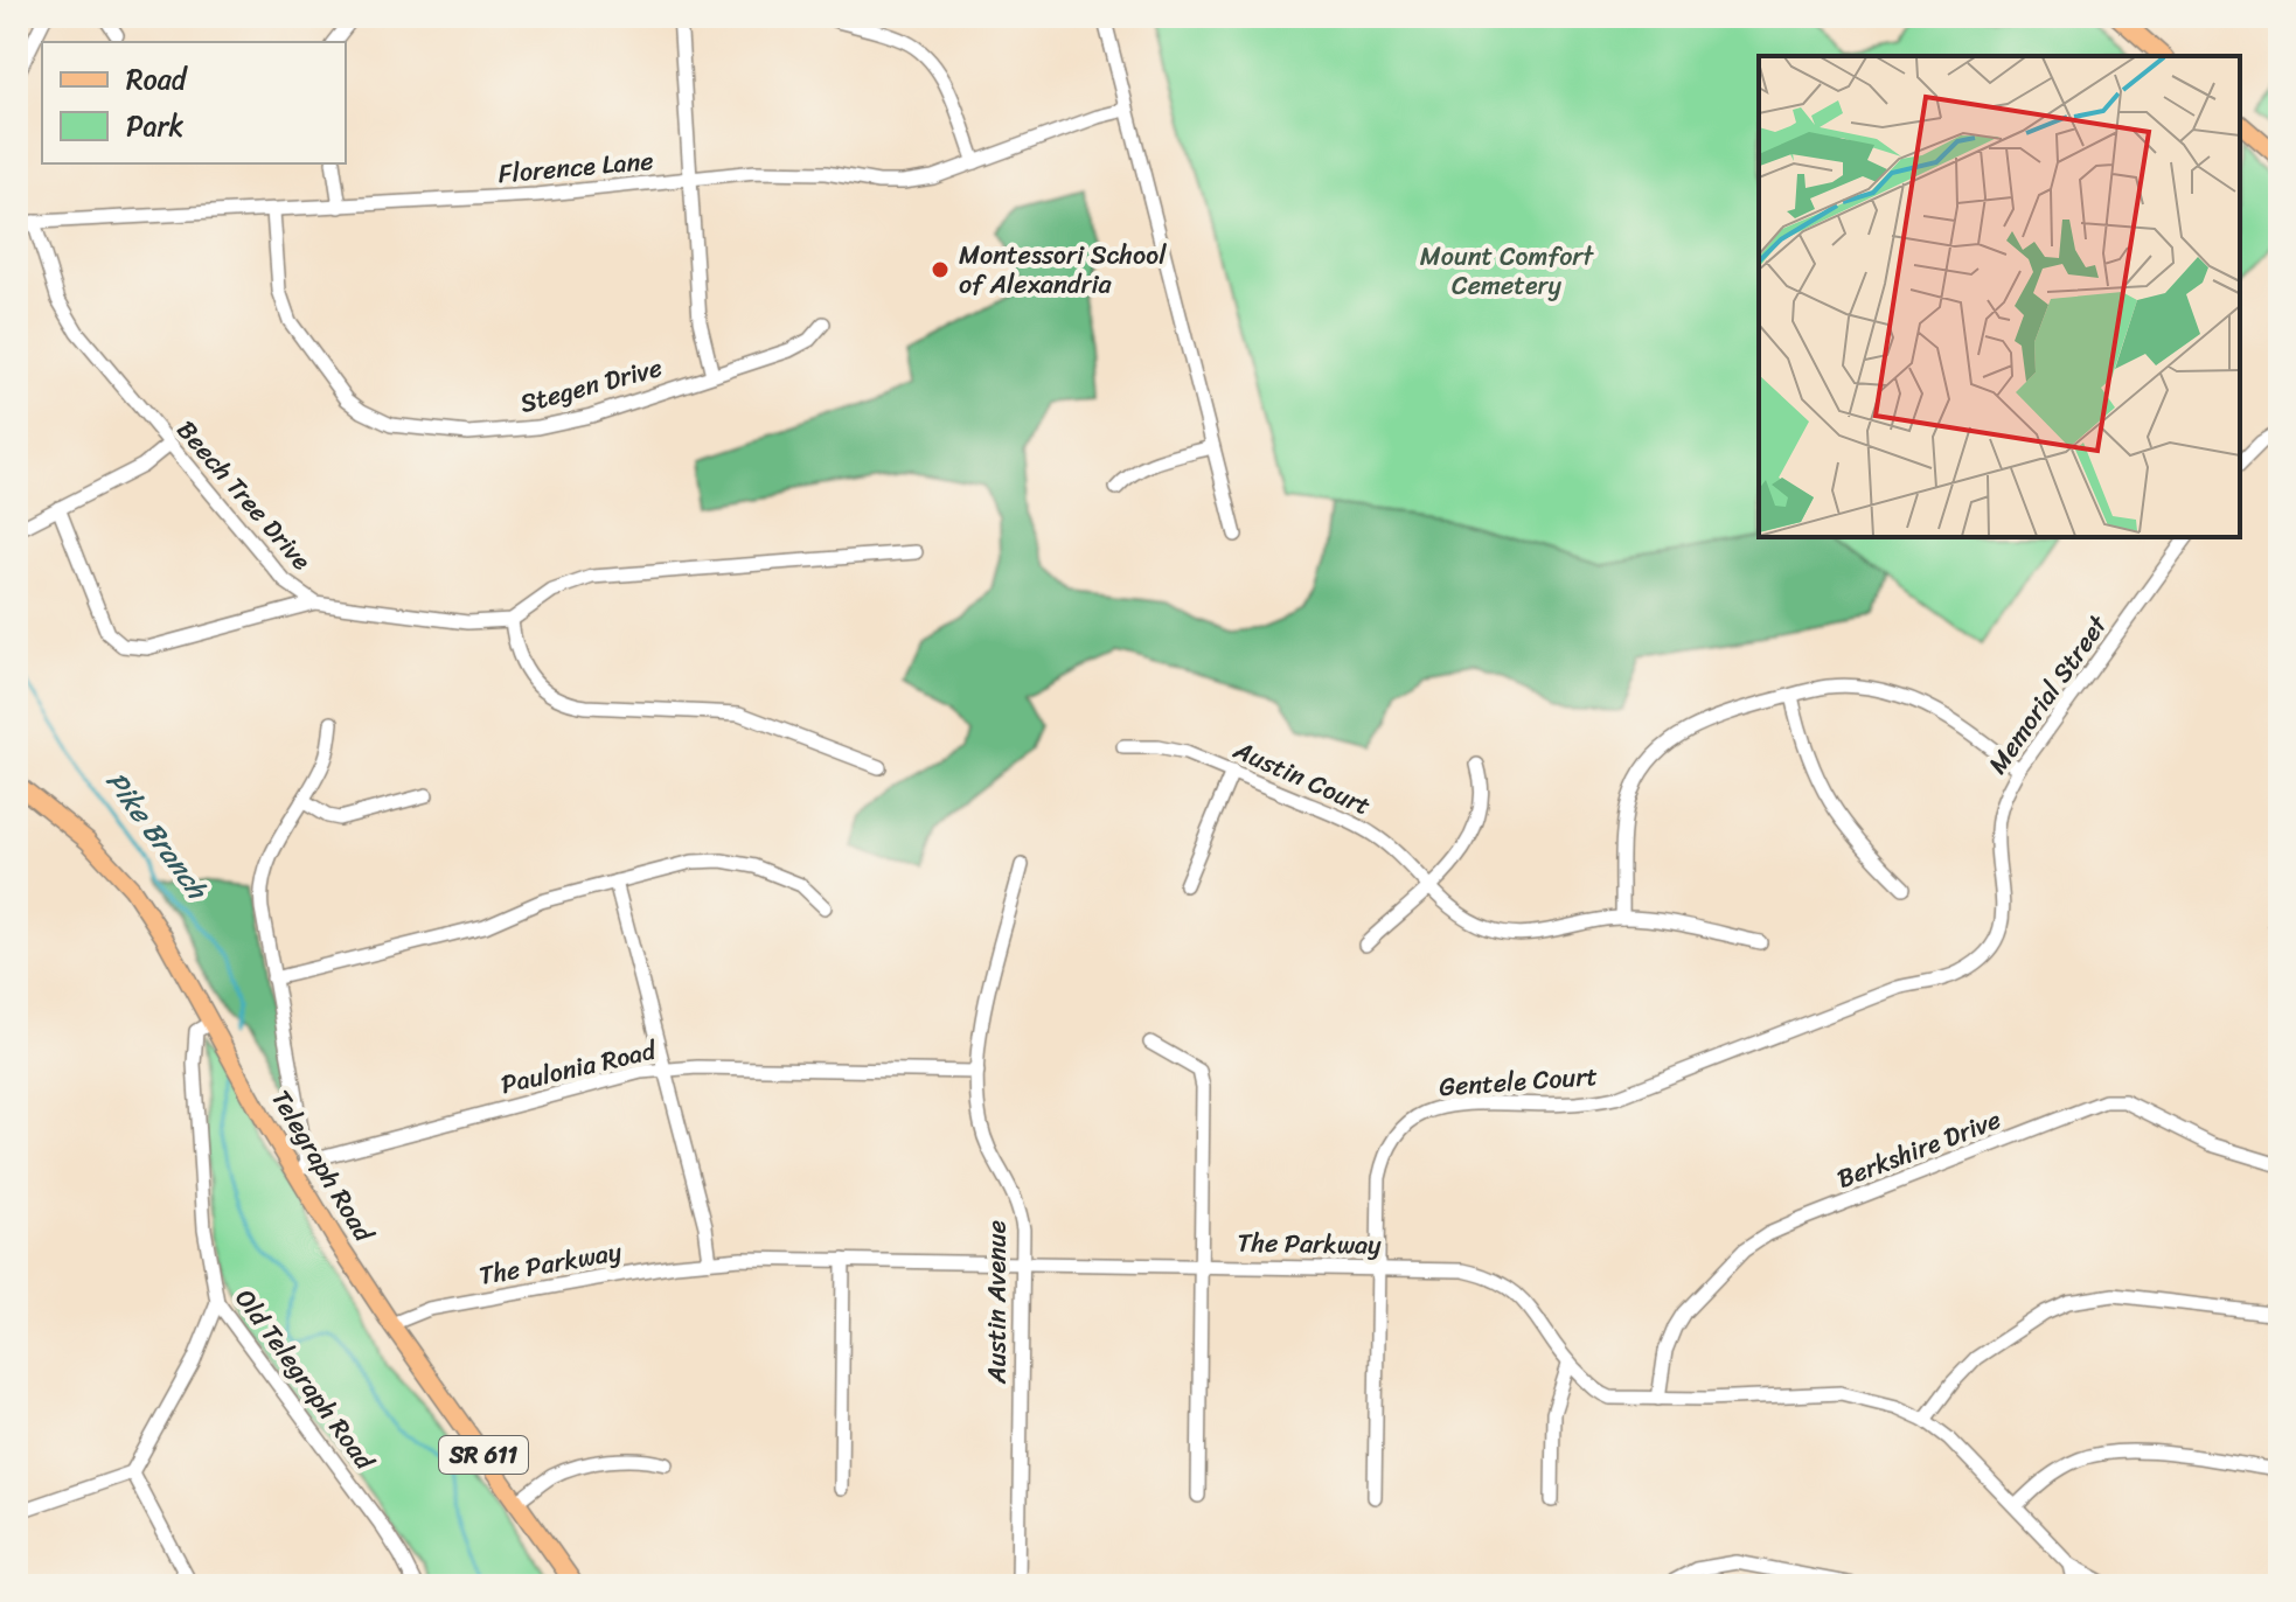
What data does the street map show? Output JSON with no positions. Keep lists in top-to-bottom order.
{
  "streets": {
    "main road": ["Telegraph Road", "SR 611"],
    "street": [
      "Florence Lane",
      "Stegen Drive",
      "Beech Tree Drive",
      "Memorial Street",
      "Austin Court",
      "Paulonia Road",
      "Gentele Court",
      "Berkshire Drive",
      "The Parkway",
      "Austin Avenue",
      "Old Telegraph Road"
    ]
  },
  "crossings": [
    ["Florence Lane", "Stegen Drive"],
    ["Florence Lane", "Beech Tree Drive"],
    ["Memorial Street", "Gentele Court"],
    ["Paulonia Road", "Telegraph Road"],
    ["Paulonia Road", "Austin Avenue"],
    ["Gentele Court", "The Parkway"],
    ["Berkshire Drive", "The Parkway"],
    ["Telegraph Road", "The Parkway"],
    ["Telegraph Road", "Old Telegraph Road"],
    ["The Parkway", "Austin Avenue"]
  ],
  "water": ["Pike Branch"],
  "parks": ["Mount Comfort Cemetery"],
  "places": ["Montessori School of Alexandria"],
  "legend": ["Road", "Park"]
}
